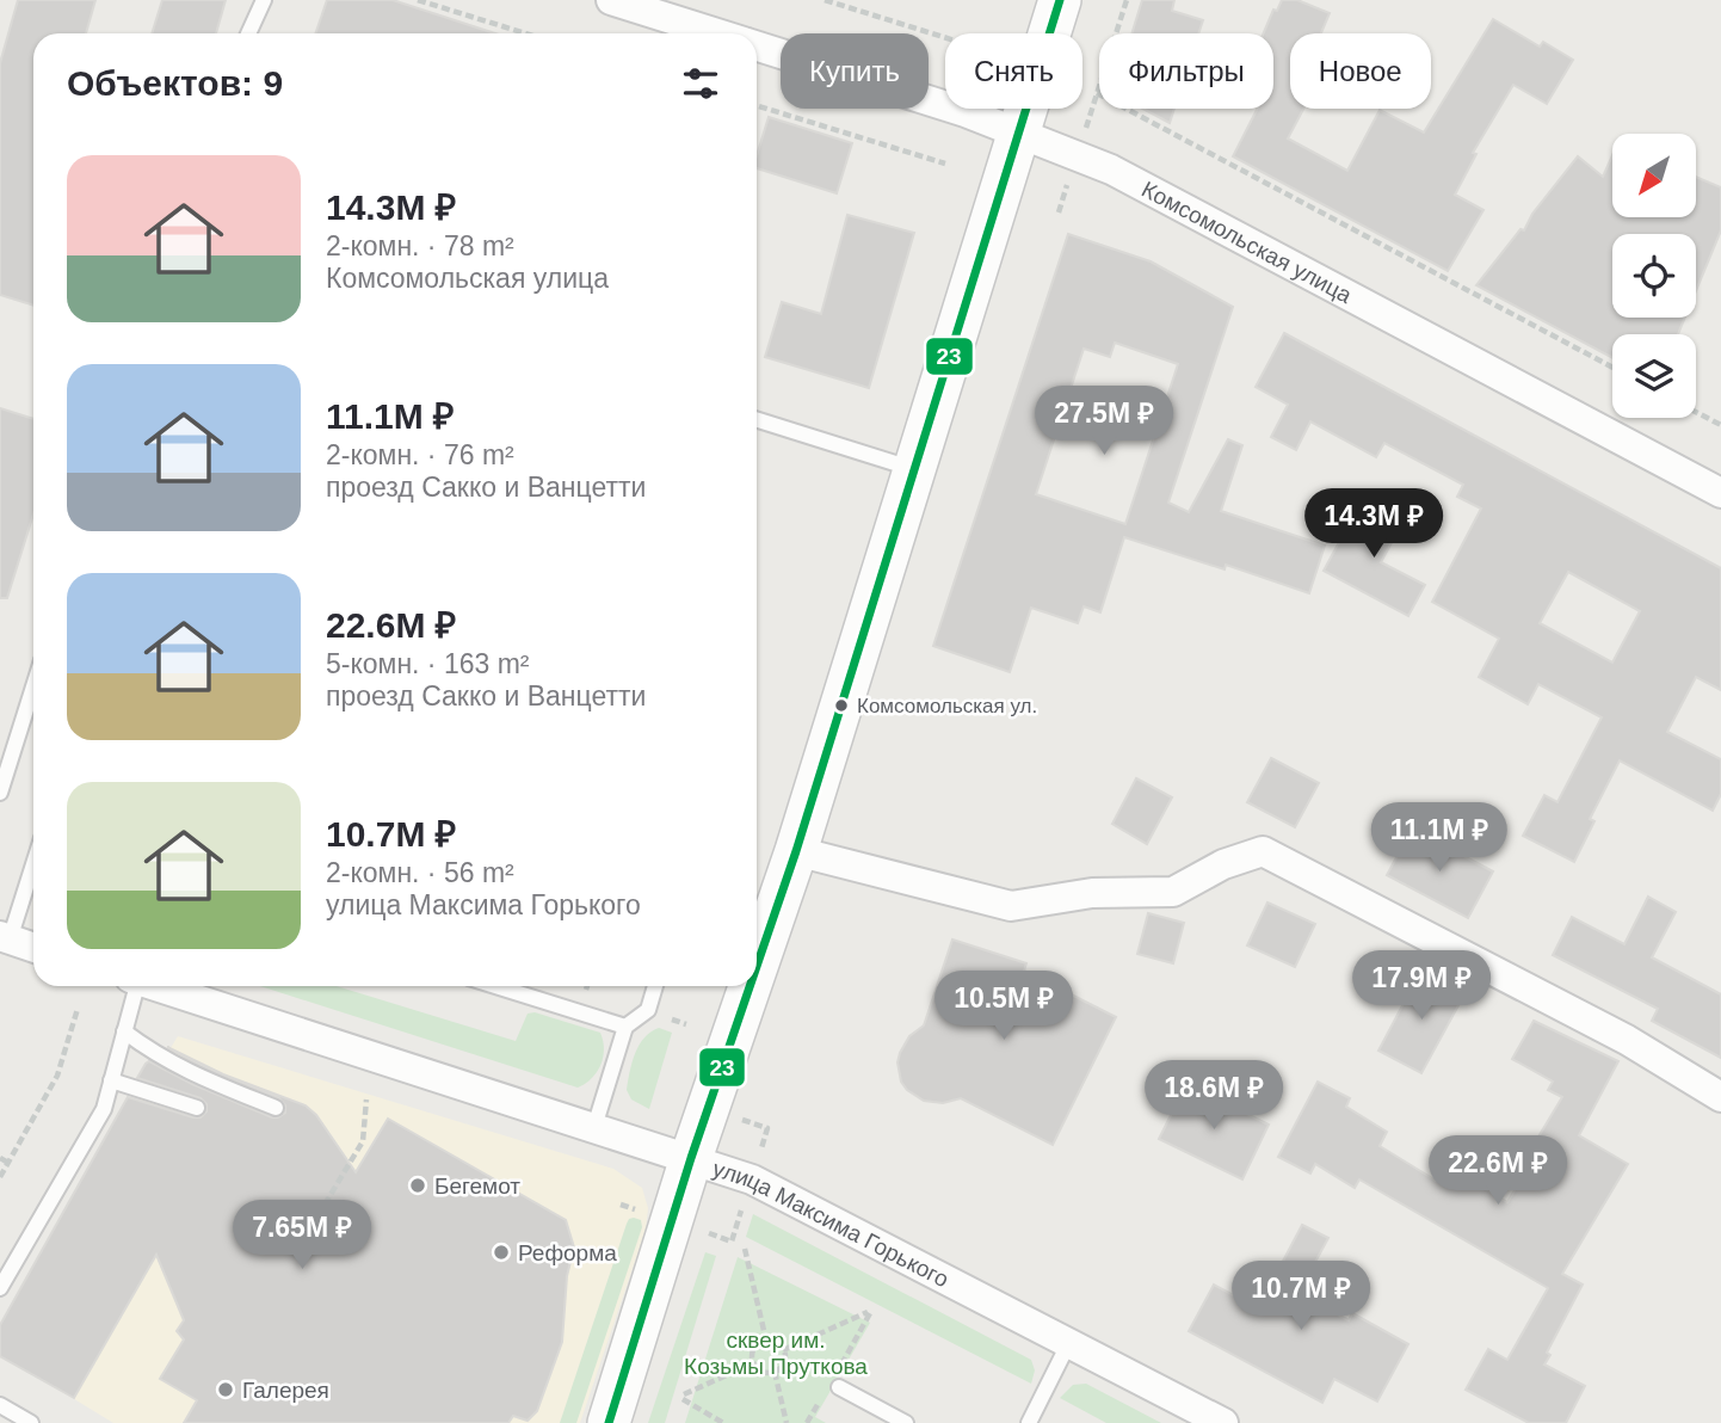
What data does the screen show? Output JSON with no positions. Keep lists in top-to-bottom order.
{
  "streets": {
    "street": ["Комсомольская улица", "улица Максима Горького"]
  },
  "parks": ["сквер им. Козьмы Пруткова"],
  "places": [
    "Комсомольская ул.",
    "Бегемот",
    "Реформа",
    "Галерея"
  ],
  "lines": ["transit line 23"],
  "north": "bottom left",
  "page": {
    "chip": [
      "Купить",
      "Снять",
      "Фильтры",
      "Новое"
    ],
    "heading": "Объектов: 9",
    "list": [
      {
        "name": "14.3M ₽",
        "note": "2-комн. · 78 m² · Комсомольская улица"
      },
      {
        "name": "11.1M ₽",
        "note": "2-комн. · 76 m² · проезд Сакко и Ванцетти"
      },
      {
        "name": "22.6M ₽",
        "note": "5-комн. · 163 m² · проезд Сакко и Ванцетти"
      },
      {
        "name": "10.7M ₽",
        "note": "2-комн. · 56 m² · улица Максима Горького"
      }
    ],
    "price": [
      "27.5M ₽",
      "14.3M ₽",
      "11.1M ₽",
      "17.9M ₽",
      "10.5M ₽",
      "18.6M ₽",
      "22.6M ₽",
      "7.65M ₽",
      "10.7M ₽"
    ]
  }
}
